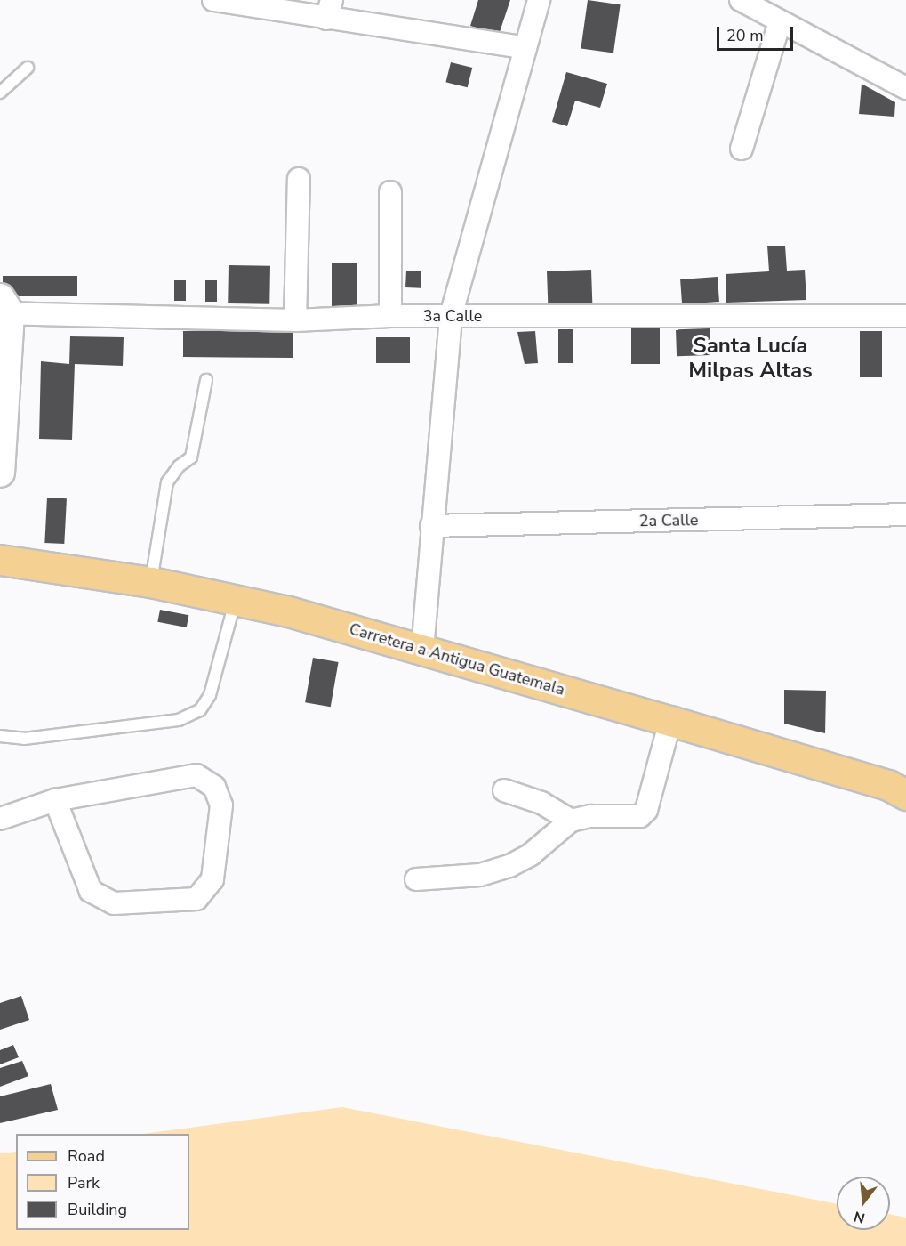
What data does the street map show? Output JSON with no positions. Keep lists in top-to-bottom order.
{
  "streets": {
    "main road": ["Carretera a Antigua Guatemala"],
    "street": ["3a Calle", "2a Calle"]
  },
  "districts": ["Santa Lucía Milpas Altas"],
  "legend": ["Road", "Park", "Building"],
  "scale_bar": "20 m",
  "north": "bottom"
}
